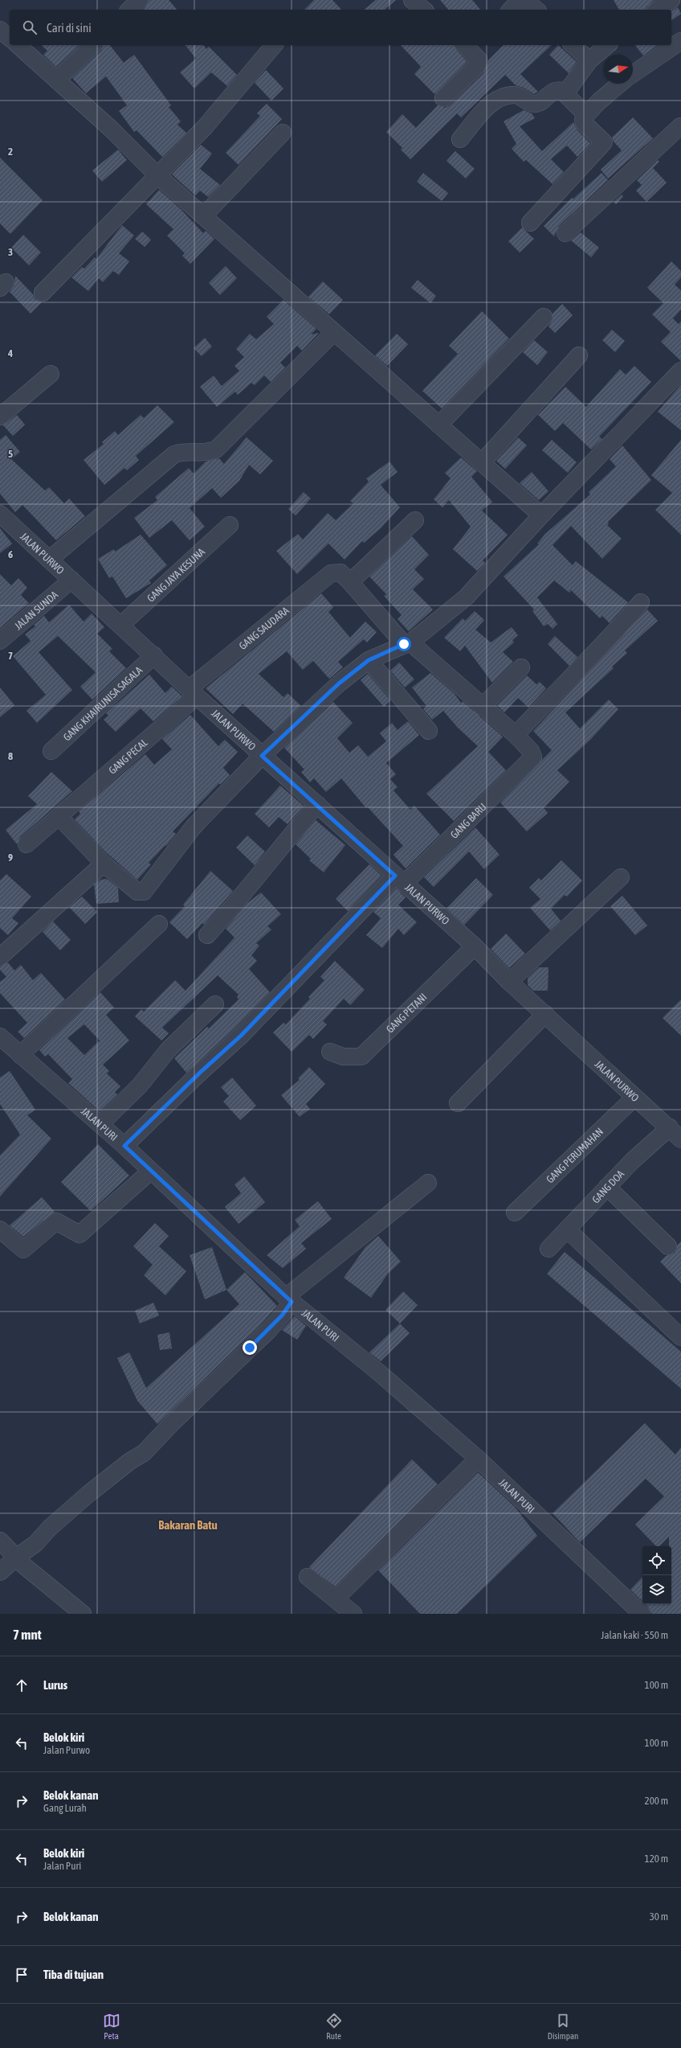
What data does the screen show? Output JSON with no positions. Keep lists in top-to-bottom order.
{
  "streets": {
    "street": [
      "JALAN PURWO",
      "GANG JAYA KESUNA",
      "JALAN SUNDA",
      "GANG SAUDARA",
      "GANG KHAIRUNISA SAGALA",
      "GANG PECAL",
      "GANG BARU",
      "GANG PETANI",
      "JALAN PURI",
      "GANG PERUMAHAN",
      "GANG DOA"
    ]
  },
  "crossings": [
    ["JALAN PURWO", "GANG JAYA KESUNA"],
    ["JALAN PURWO", "JALAN SUNDA"],
    ["JALAN PURWO", "GANG SAUDARA"],
    ["JALAN PURWO", "GANG KHAIRUNISA SAGALA"],
    ["JALAN PURWO", "GANG PECAL"],
    ["JALAN PURWO", "GANG BARU"],
    ["JALAN PURWO", "GANG PETANI"],
    ["JALAN PURWO", "GANG PERUMAHAN"],
    ["JALAN PURWO", "GANG DOA"],
    ["GANG SAUDARA", "GANG PECAL"],
    ["GANG BARU", "JALAN PURI"]
  ],
  "districts": ["Bakaran Batu"],
  "north": "right",
  "page": {
    "search": "Cari di sini",
    "heading": ["7 mnt", "Jalan kaki · 550 m"],
    "list": [
      ["Lurus", "100 m"],
      ["Belok kiri", "Jalan Purwo", "100 m"],
      ["Belok kanan", "Gang Lurah", "200 m"],
      ["Belok kiri", "Jalan Puri", "120 m"],
      ["Belok kanan", "30 m"],
      "Tiba di tujuan"
    ],
    "nav": ["Peta", "Rute", "Disimpan"]
  },
  "grid": {
    "rows": [
      "2",
      "3",
      "4",
      "5",
      "6",
      "7",
      "8",
      "9"
    ]
  }
}
